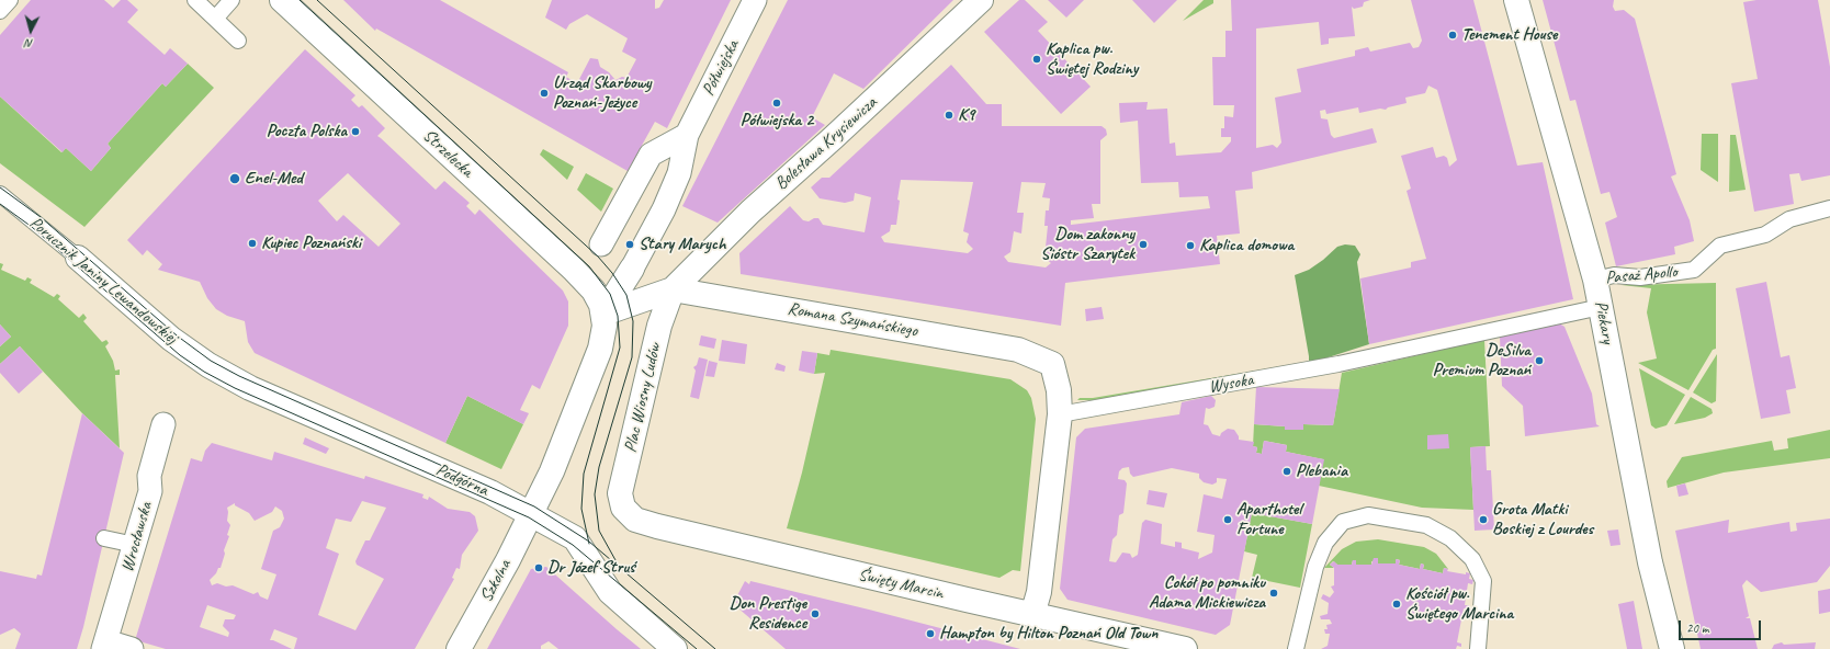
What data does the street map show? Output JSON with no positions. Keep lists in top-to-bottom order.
{
  "streets": {
    "street": [
      "Półwiejska",
      "Bolesława Krysiewicza",
      "Strzelecka",
      "Porucznik Janiny Lewandowskiej",
      "Romana Szymańskiego",
      "Piekary",
      "Plac Wiosny Ludów",
      "Podgórna",
      "Wrocławska",
      "Szkolna",
      "Święty Marcin"
    ],
    "lane": ["Pasaż Apollo", "Wysoka"]
  },
  "crossings": [
    ["Bolesława Krysiewicza", "Romana Szymańskiego"],
    ["Bolesława Krysiewicza", "Plac Wiosny Ludów"],
    ["Strzelecka", "Romana Szymańskiego"],
    ["Pasaż Apollo", "Piekary"],
    ["Porucznik Janiny Lewandowskiej", "Podgórna"],
    ["Romana Szymańskiego", "Wysoka"],
    ["Romana Szymańskiego", "Plac Wiosny Ludów"],
    ["Piekary", "Wysoka"],
    ["Plac Wiosny Ludów", "Święty Marcin"],
    ["Podgórna", "Szkolna"]
  ],
  "places": [
    "Tenement House",
    "Kaplica pw. Świętej Rodziny",
    "Urząd Skarbowy Poznań-Jeżyce",
    "Półwiejska 2",
    "K9",
    "Poczta Polska",
    "Enel-Med",
    "Kupiec Poznański",
    "Stary Marych",
    "Dom zakonny Sióstr Szarytek",
    "Kaplica domowa",
    "DeSilva Premium Poznań",
    "Plebania",
    "Aparthotel Fortune",
    "Grota Matki Boskiej z Lourdes",
    "Dr Józef Struś",
    "Cokół po pomniku Adama Mickiewicza",
    "Kościół pw. Świętego Marcina",
    "Don Prestige Residence",
    "Hampton by Hilton Poznań Old Town"
  ],
  "scale_bar": "20 m",
  "north": "bottom"
}
